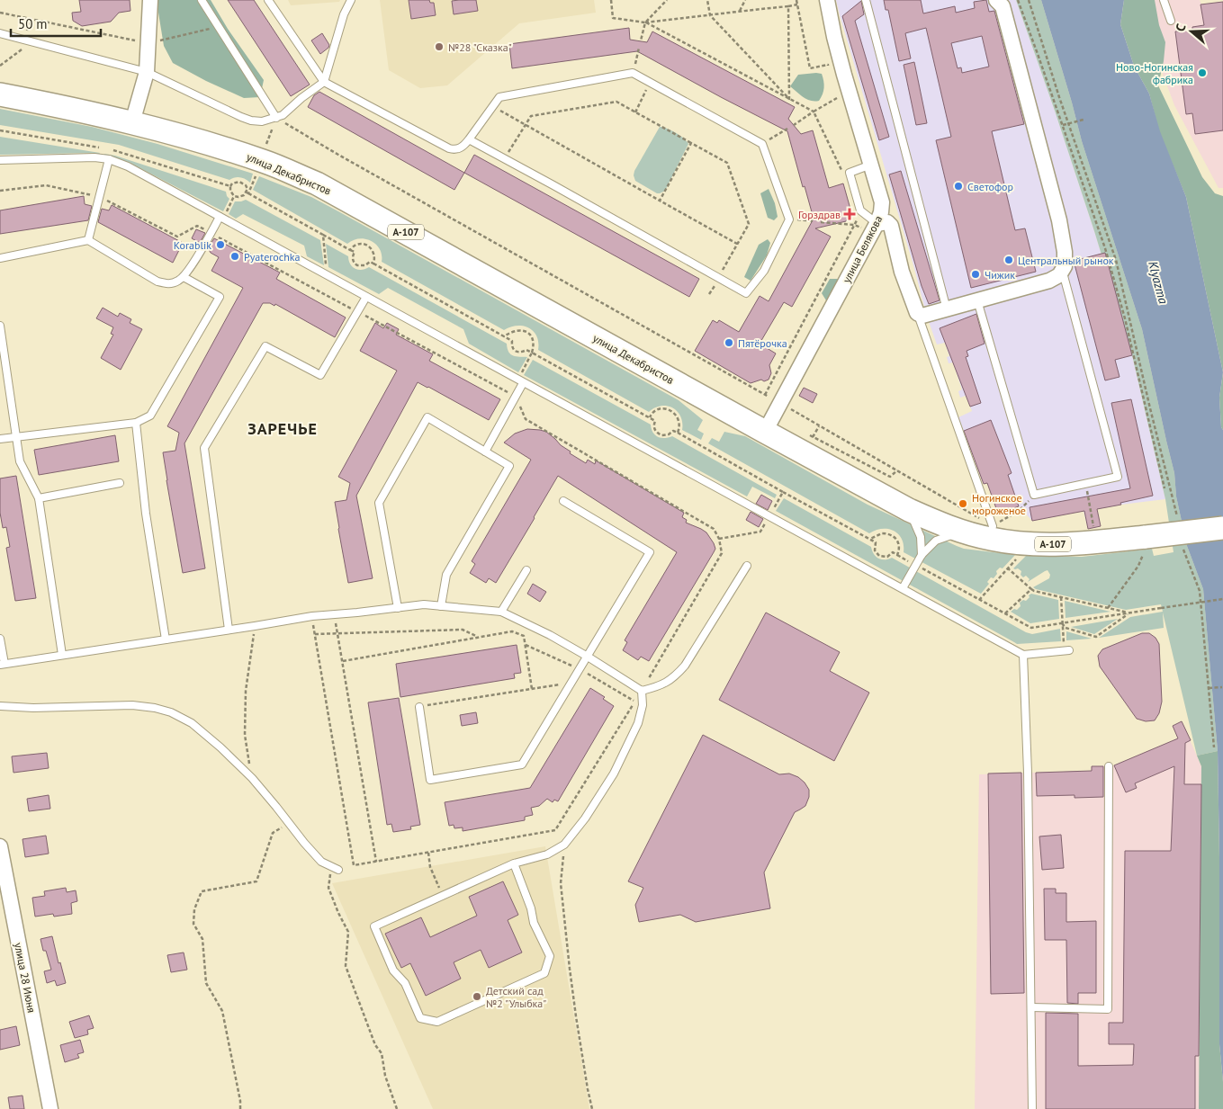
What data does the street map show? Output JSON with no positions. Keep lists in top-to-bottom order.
{
  "streets": {
    "main road": ["улица Декабристов", "А-107"],
    "street": ["улица Белякова", "улица 28 Июня"]
  },
  "crossings": [
    ["улица Декабристов", "А-107"],
    ["улица Декабристов", "улица Белякова"]
  ],
  "districts": ["ЗАРЕЧЬЕ"],
  "water": ["Klyazma"],
  "places": {
    "other": [
      "№28 \"Сказка\"",
      "Ново-Ногинская фабрика",
      "Светофор",
      "Korablik",
      "Pyaterochka",
      "Центральный рынок",
      "Чижик",
      "Пятёрочка",
      "Ногинское мороженое",
      "Детский сад №2 \"Улыбка\""
    ],
    "health": ["Горздрав"]
  },
  "scale_bar": "50 m",
  "north": "left"
}
